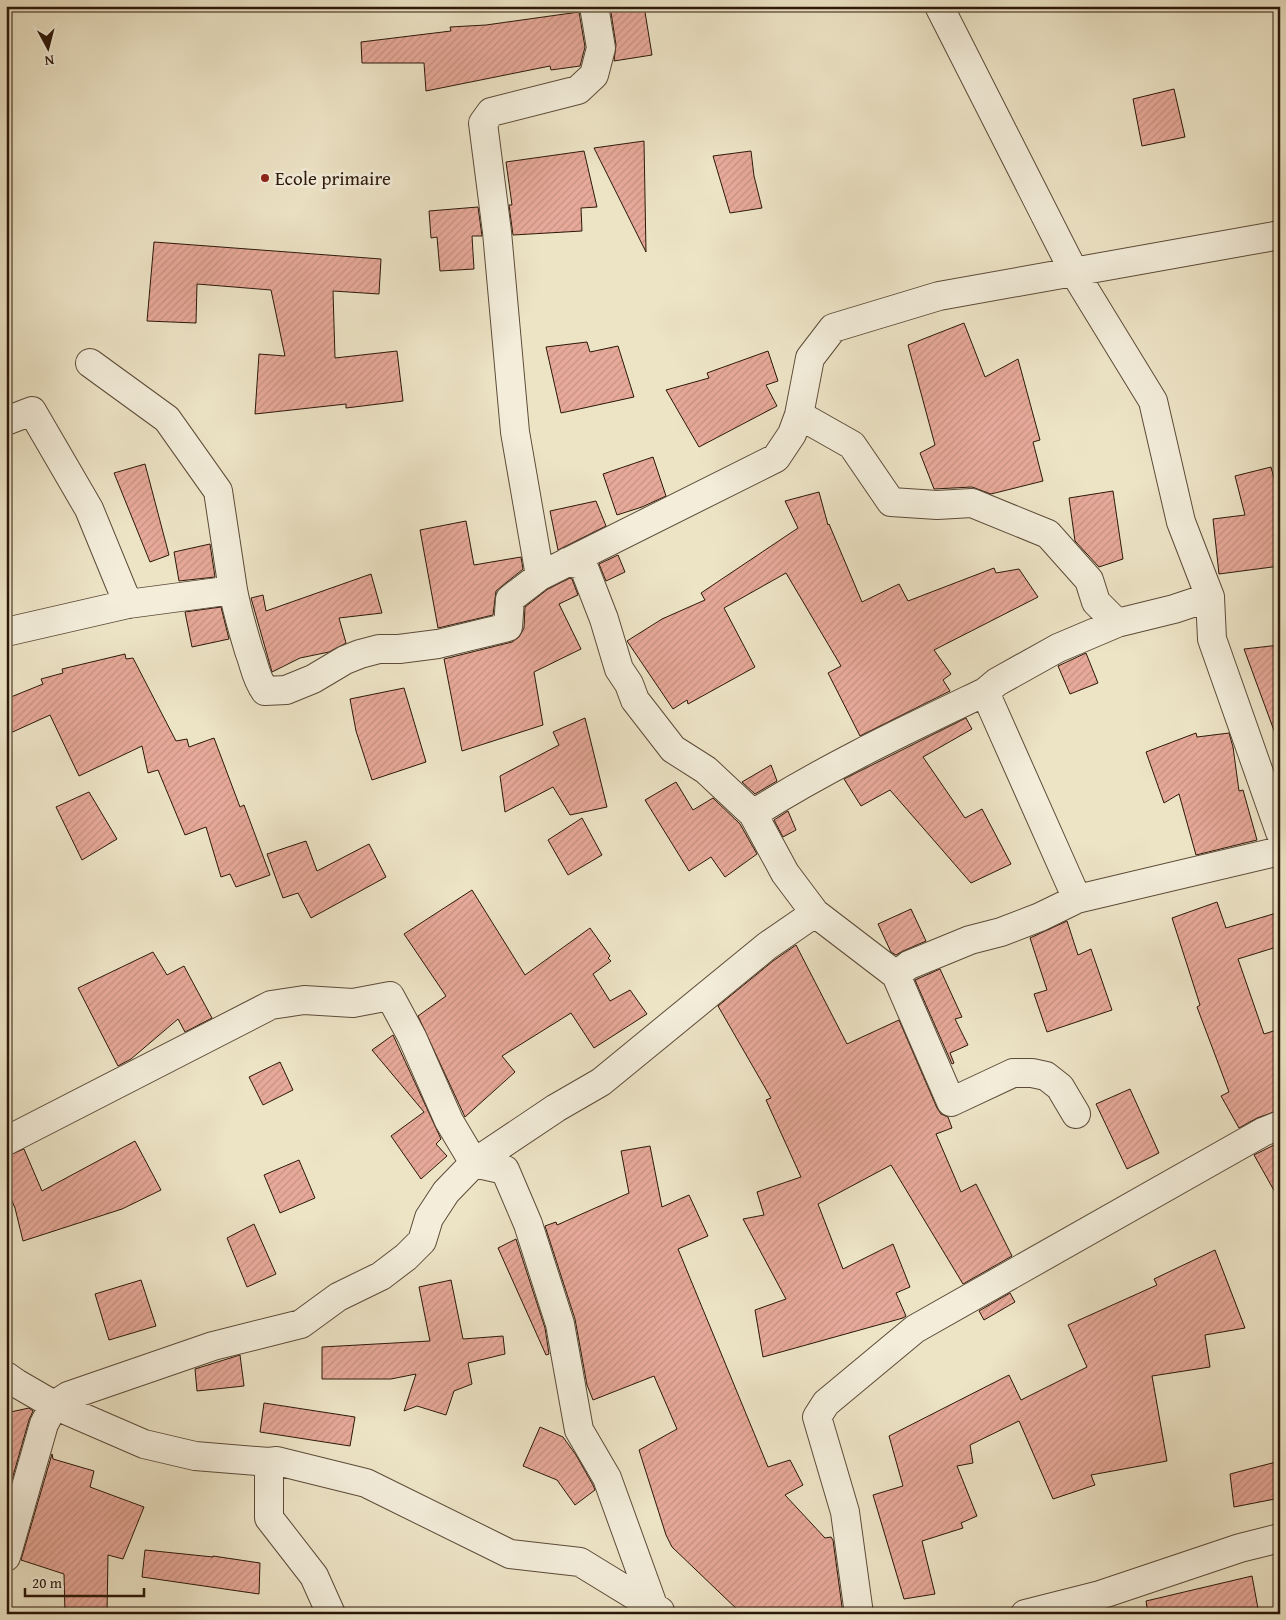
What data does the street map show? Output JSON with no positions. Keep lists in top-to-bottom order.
{
  "places": ["Ecole primaire"],
  "scale_bar": "20 m",
  "north": "bottom"
}
